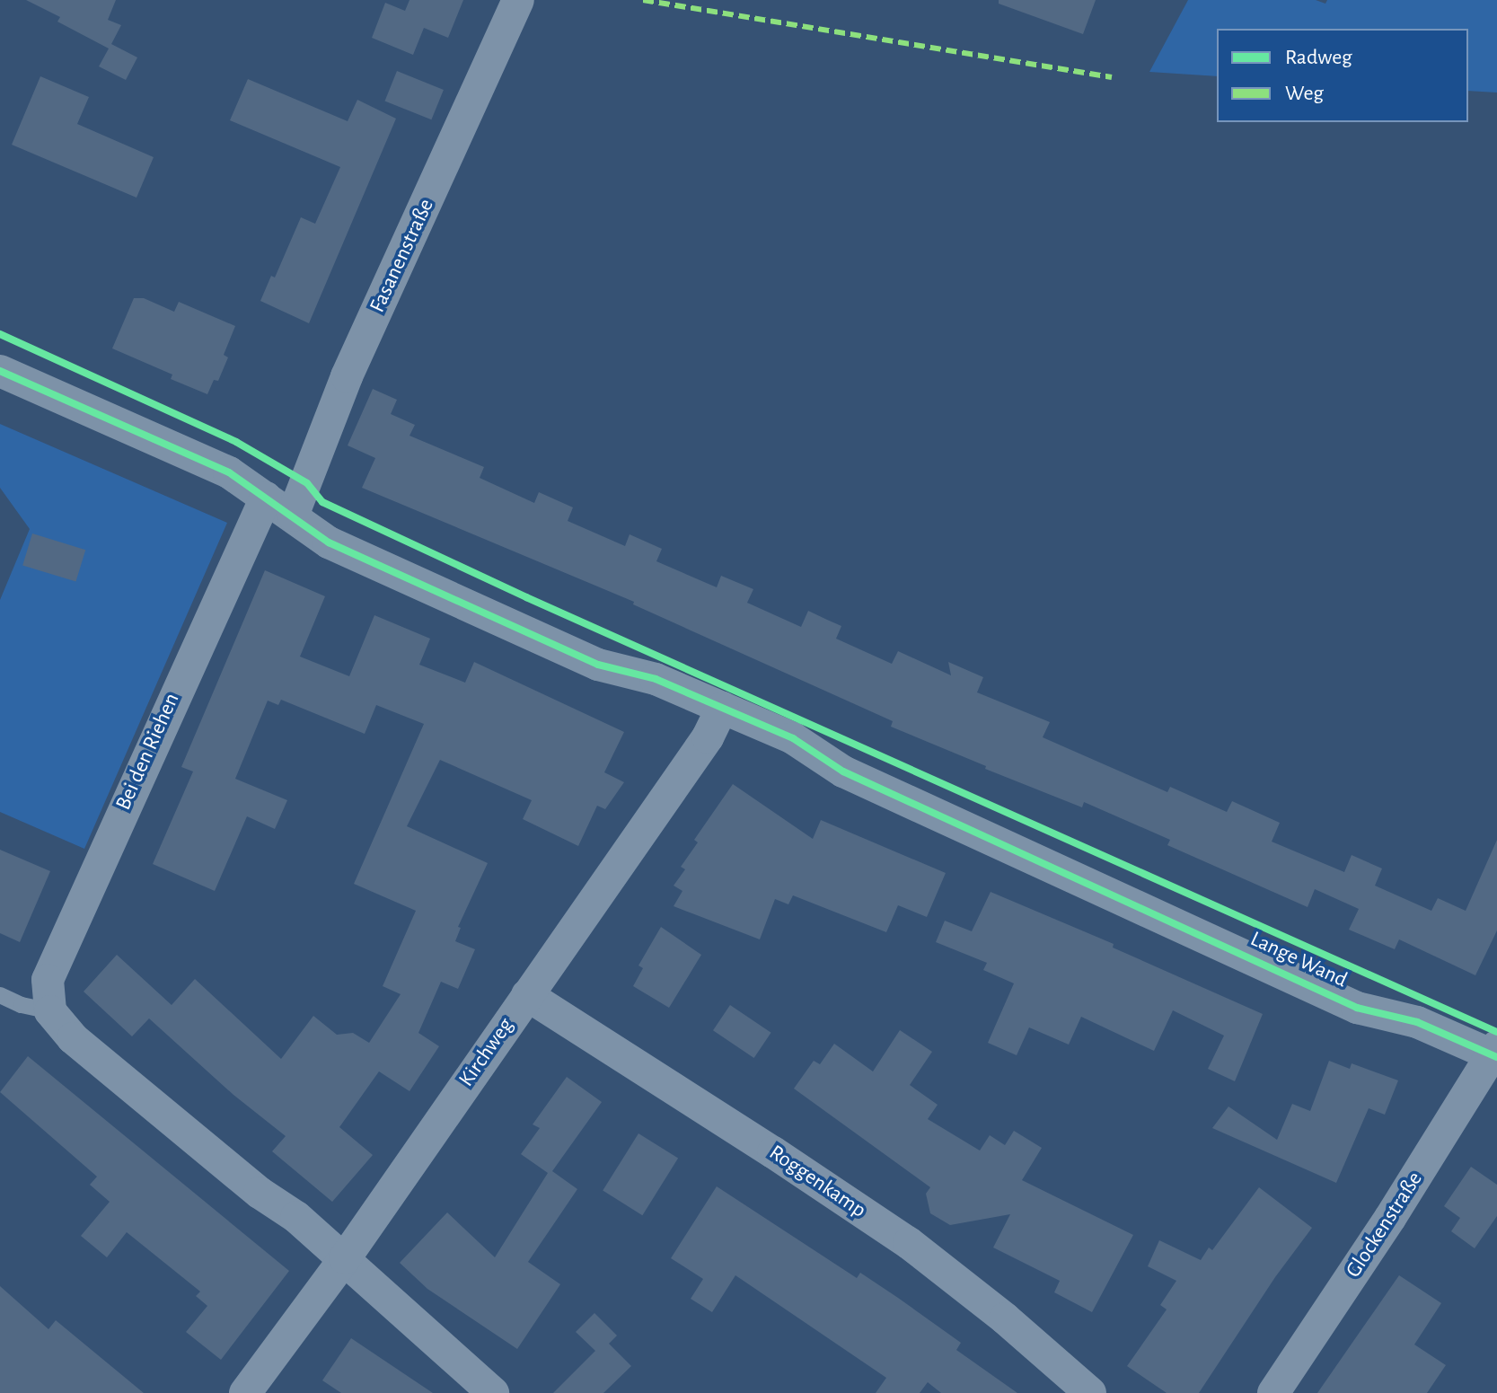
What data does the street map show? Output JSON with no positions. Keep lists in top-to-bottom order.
{
  "streets": {
    "street": [
      "Fasanenstraße",
      "Bei den Riehen",
      "Lange Wand",
      "Kirchweg",
      "Roggenkamp",
      "Glockenstraße"
    ]
  },
  "crossings": [
    ["Fasanenstraße", "Lange Wand"],
    ["Bei den Riehen", "Lange Wand"],
    ["Lange Wand", "Kirchweg"],
    ["Lange Wand", "Glockenstraße"],
    ["Kirchweg", "Roggenkamp"]
  ],
  "legend": ["Radweg", "Weg"]
}
